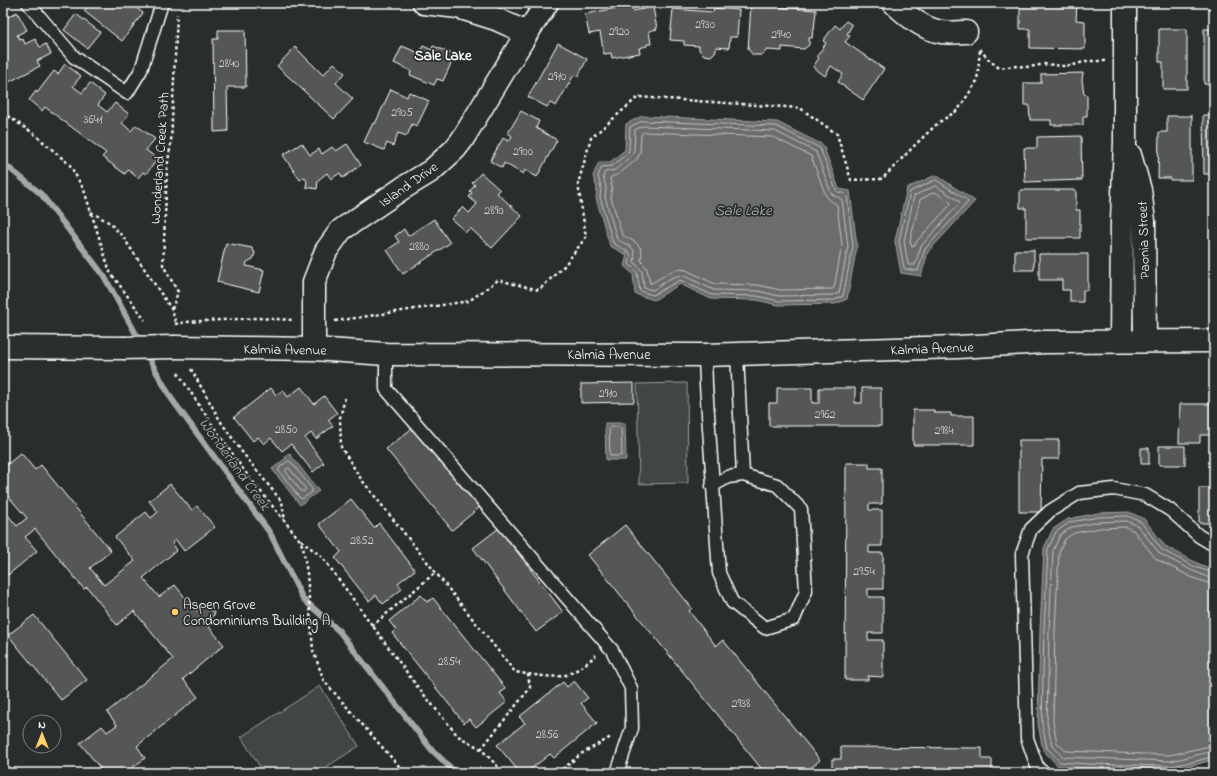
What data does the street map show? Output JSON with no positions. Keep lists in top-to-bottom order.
{
  "streets": {
    "street": ["Island Drive", "Paonia Street", "Kalmia Avenue"],
    "path": ["Wonderland Creek Path"]
  },
  "crossings": [
    ["Wonderland Creek Path", "Island Drive"],
    ["Island Drive", "Kalmia Avenue"],
    ["Paonia Street", "Kalmia Avenue"]
  ],
  "districts": ["Sale Lake"],
  "water": ["Sale Lake", "Wonderland Creek"],
  "places": ["Aspen Grove Condominiums Building A"],
  "house_numbers": [
    "2930",
    "2920",
    "2940",
    "2840",
    "2910",
    "2905",
    "3641",
    "2900",
    "2890",
    "2880",
    "2910",
    "2962",
    "2850",
    "2984",
    "2852",
    "2954",
    "2854",
    "2938",
    "2856"
  ],
  "north": "top"
}
